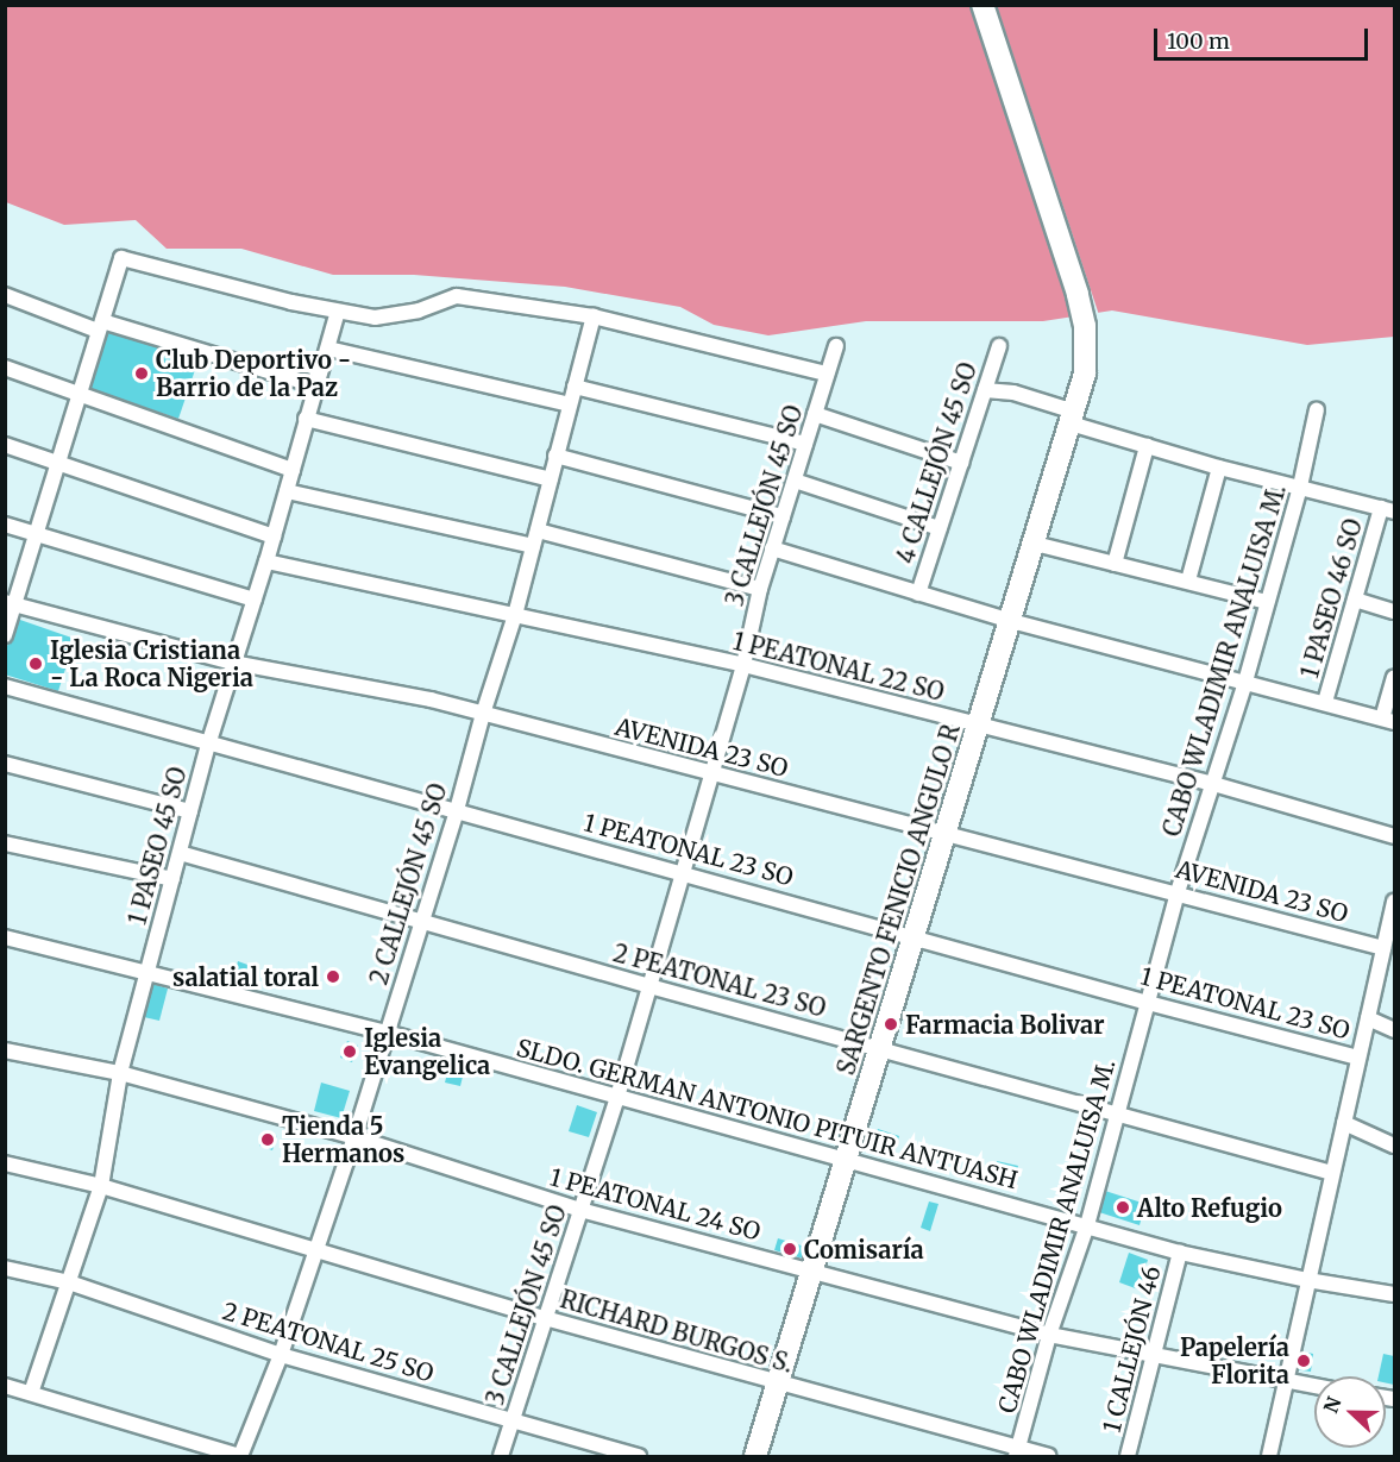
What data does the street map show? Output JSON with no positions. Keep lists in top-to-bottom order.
{
  "streets": {
    "street": [
      "4 CALLEJÓN 45 SO",
      "3 CALLEJÓN 45 SO",
      "1 PASEO 46 SO",
      "CABO WLADIMIR ANALUISA M.",
      "1 PEATONAL 22 SO",
      "AVENIDA 23 SO",
      "1 PASEO 45 SO",
      "1 PEATONAL 23 SO",
      "2 CALLEJÓN 45 SO",
      "SARGENTO FENICIO ANGULO R",
      "2 PEATONAL 23 SO",
      "SLDO. GERMAN ANTONIO PITUIR ANTUASH",
      "1 PEATONAL 24 SO",
      "RICHARD BURGOS S.",
      "2 PEATONAL 25 SO",
      "1 CALLEJÓN 46"
    ]
  },
  "crossings": [
    ["3 CALLEJÓN 45 SO", "1 PEATONAL 22 SO"],
    ["3 CALLEJÓN 45 SO", "AVENIDA 23 SO"],
    ["3 CALLEJÓN 45 SO", "1 PEATONAL 23 SO"],
    ["3 CALLEJÓN 45 SO", "2 PEATONAL 23 SO"],
    ["3 CALLEJÓN 45 SO", "SLDO. GERMAN ANTONIO PITUIR ANTUASH"],
    ["3 CALLEJÓN 45 SO", "1 PEATONAL 24 SO"],
    ["3 CALLEJÓN 45 SO", "RICHARD BURGOS S."],
    ["3 CALLEJÓN 45 SO", "2 PEATONAL 25 SO"],
    ["CABO WLADIMIR ANALUISA M.", "1 PEATONAL 22 SO"],
    ["CABO WLADIMIR ANALUISA M.", "AVENIDA 23 SO"],
    ["CABO WLADIMIR ANALUISA M.", "1 PEATONAL 23 SO"],
    ["CABO WLADIMIR ANALUISA M.", "2 PEATONAL 23 SO"],
    ["CABO WLADIMIR ANALUISA M.", "SLDO. GERMAN ANTONIO PITUIR ANTUASH"],
    ["CABO WLADIMIR ANALUISA M.", "1 PEATONAL 24 SO"],
    ["CABO WLADIMIR ANALUISA M.", "RICHARD BURGOS S."],
    ["1 PEATONAL 22 SO", "1 PASEO 45 SO"],
    ["1 PEATONAL 22 SO", "2 CALLEJÓN 45 SO"],
    ["1 PEATONAL 22 SO", "SARGENTO FENICIO ANGULO R"],
    ["AVENIDA 23 SO", "1 PASEO 45 SO"],
    ["AVENIDA 23 SO", "2 CALLEJÓN 45 SO"],
    ["AVENIDA 23 SO", "SARGENTO FENICIO ANGULO R"],
    ["1 PASEO 45 SO", "1 PEATONAL 23 SO"],
    ["1 PASEO 45 SO", "2 PEATONAL 23 SO"],
    ["1 PASEO 45 SO", "SLDO. GERMAN ANTONIO PITUIR ANTUASH"],
    ["1 PASEO 45 SO", "1 PEATONAL 24 SO"],
    ["1 PASEO 45 SO", "RICHARD BURGOS S."],
    ["1 PASEO 45 SO", "2 PEATONAL 25 SO"],
    ["1 PEATONAL 23 SO", "2 CALLEJÓN 45 SO"],
    ["1 PEATONAL 23 SO", "SARGENTO FENICIO ANGULO R"],
    ["2 CALLEJÓN 45 SO", "2 PEATONAL 23 SO"],
    ["2 CALLEJÓN 45 SO", "SLDO. GERMAN ANTONIO PITUIR ANTUASH"],
    ["2 CALLEJÓN 45 SO", "1 PEATONAL 24 SO"],
    ["2 CALLEJÓN 45 SO", "RICHARD BURGOS S."],
    ["2 CALLEJÓN 45 SO", "2 PEATONAL 25 SO"],
    ["SARGENTO FENICIO ANGULO R", "2 PEATONAL 23 SO"],
    ["SARGENTO FENICIO ANGULO R", "SLDO. GERMAN ANTONIO PITUIR ANTUASH"],
    ["SARGENTO FENICIO ANGULO R", "1 PEATONAL 24 SO"],
    ["SARGENTO FENICIO ANGULO R", "RICHARD BURGOS S."],
    ["SLDO. GERMAN ANTONIO PITUIR ANTUASH", "1 CALLEJÓN 46"],
    ["1 PEATONAL 24 SO", "1 CALLEJÓN 46"]
  ],
  "places": [
    "Club Deportivo - Barrio de la Paz",
    "Iglesia Cristiana - La Roca Nigeria",
    "salatial toral",
    "Farmacia Bolivar",
    "Iglesia Evangelica",
    "Tienda 5 Hermanos",
    "Alto Refugio",
    "Comisaría",
    "Papelería Florita"
  ],
  "scale_bar": "100 m",
  "north": "left"
}
